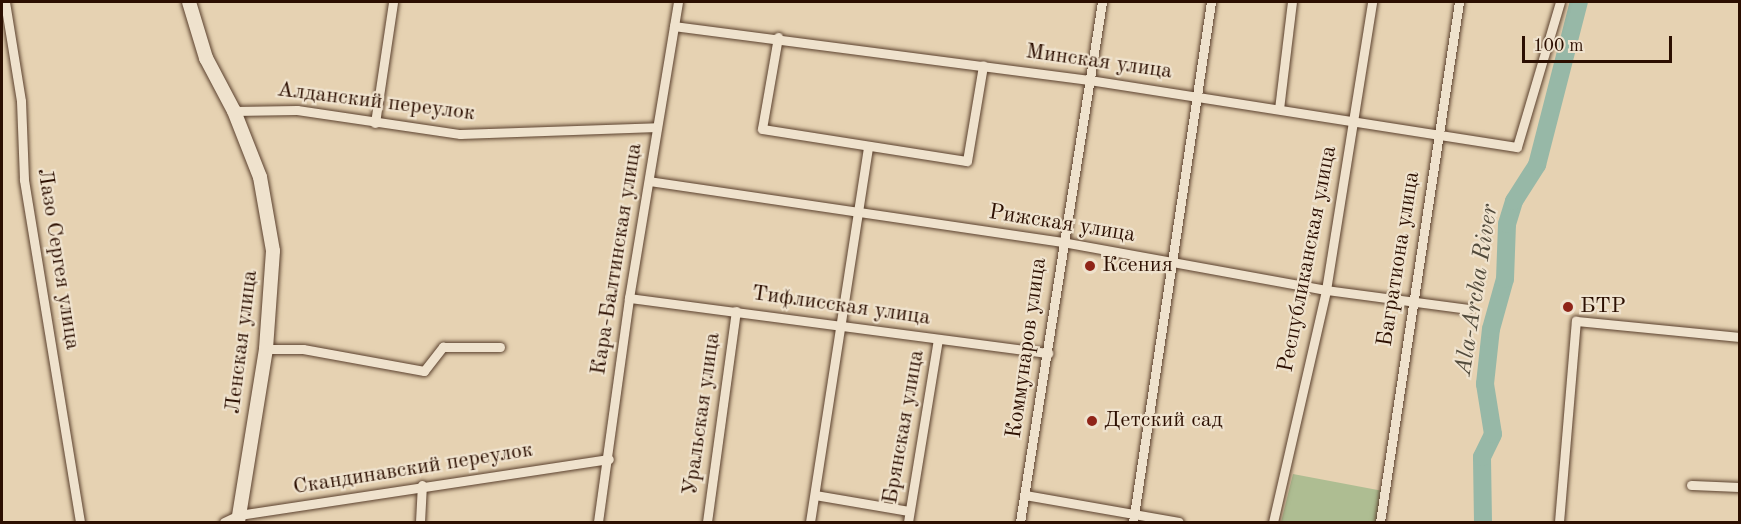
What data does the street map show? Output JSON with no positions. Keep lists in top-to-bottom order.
{
  "streets": {
    "main road": ["Ленская улица"],
    "street": [
      "Минская улица",
      "Алданский переулок",
      "Рижская улица",
      "Лазо Сергея улица",
      "Кара-Балтинская улица",
      "Республиканская улица",
      "Багратиона улица",
      "Тифлисская улица",
      "Коммунаров улица",
      "Уральская улица",
      "Брянская улица",
      "Скандинавский переулок"
    ]
  },
  "crossings": [
    ["Минская улица", "Кара-Балтинская улица"],
    ["Минская улица", "Республиканская улица"],
    ["Минская улица", "Багратиона улица"],
    ["Минская улица", "Коммунаров улица"],
    ["Алданский переулок", "Кара-Балтинская улица"],
    ["Алданский переулок", "Ленская улица"],
    ["Рижская улица", "Кара-Балтинская улица"],
    ["Рижская улица", "Республиканская улица"],
    ["Рижская улица", "Багратиона улица"],
    ["Рижская улица", "Коммунаров улица"],
    ["Кара-Балтинская улица", "Тифлисская улица"],
    ["Кара-Балтинская улица", "Скандинавский переулок"],
    ["Тифлисская улица", "Коммунаров улица"],
    ["Тифлисская улица", "Уральская улица"],
    ["Тифлисская улица", "Брянская улица"],
    ["Ленская улица", "Скандинавский переулок"]
  ],
  "water": ["Ala-Archa River"],
  "places": ["Ксения", "БТР", "Детский сад"],
  "scale_bar": "100 m"
}
